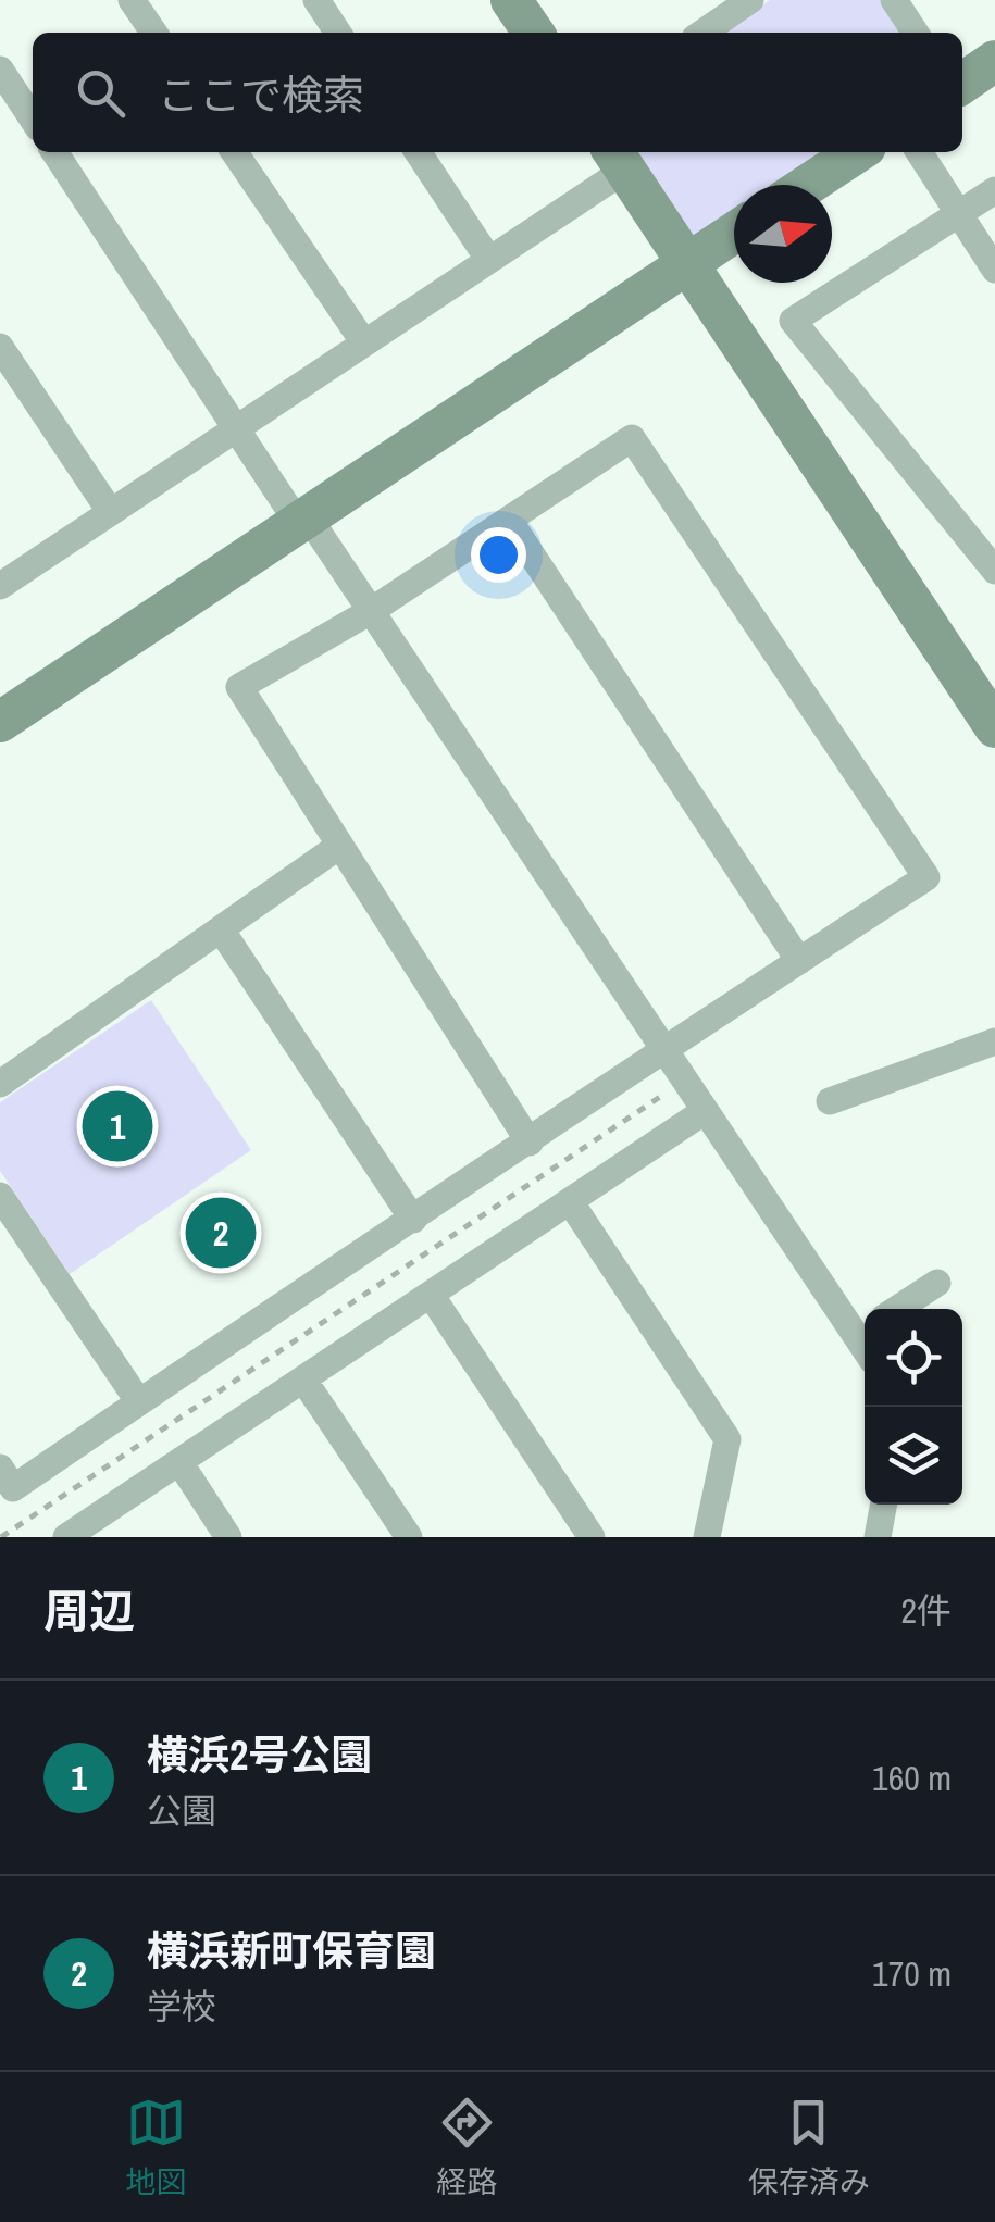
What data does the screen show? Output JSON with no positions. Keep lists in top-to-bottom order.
{
  "north": "right",
  "page": {
    "search": "ここで検索",
    "pins": ["1", "2"],
    "heading": ["周辺", "2件"],
    "list": [
      {
        "mark": "1",
        "name": "横浜2号公園",
        "note": "公園",
        "value": "160 m"
      },
      {
        "mark": "2",
        "name": "横浜新町保育園",
        "note": "学校",
        "value": "170 m"
      }
    ],
    "nav": ["地図", "経路", "保存済み"]
  }
}
